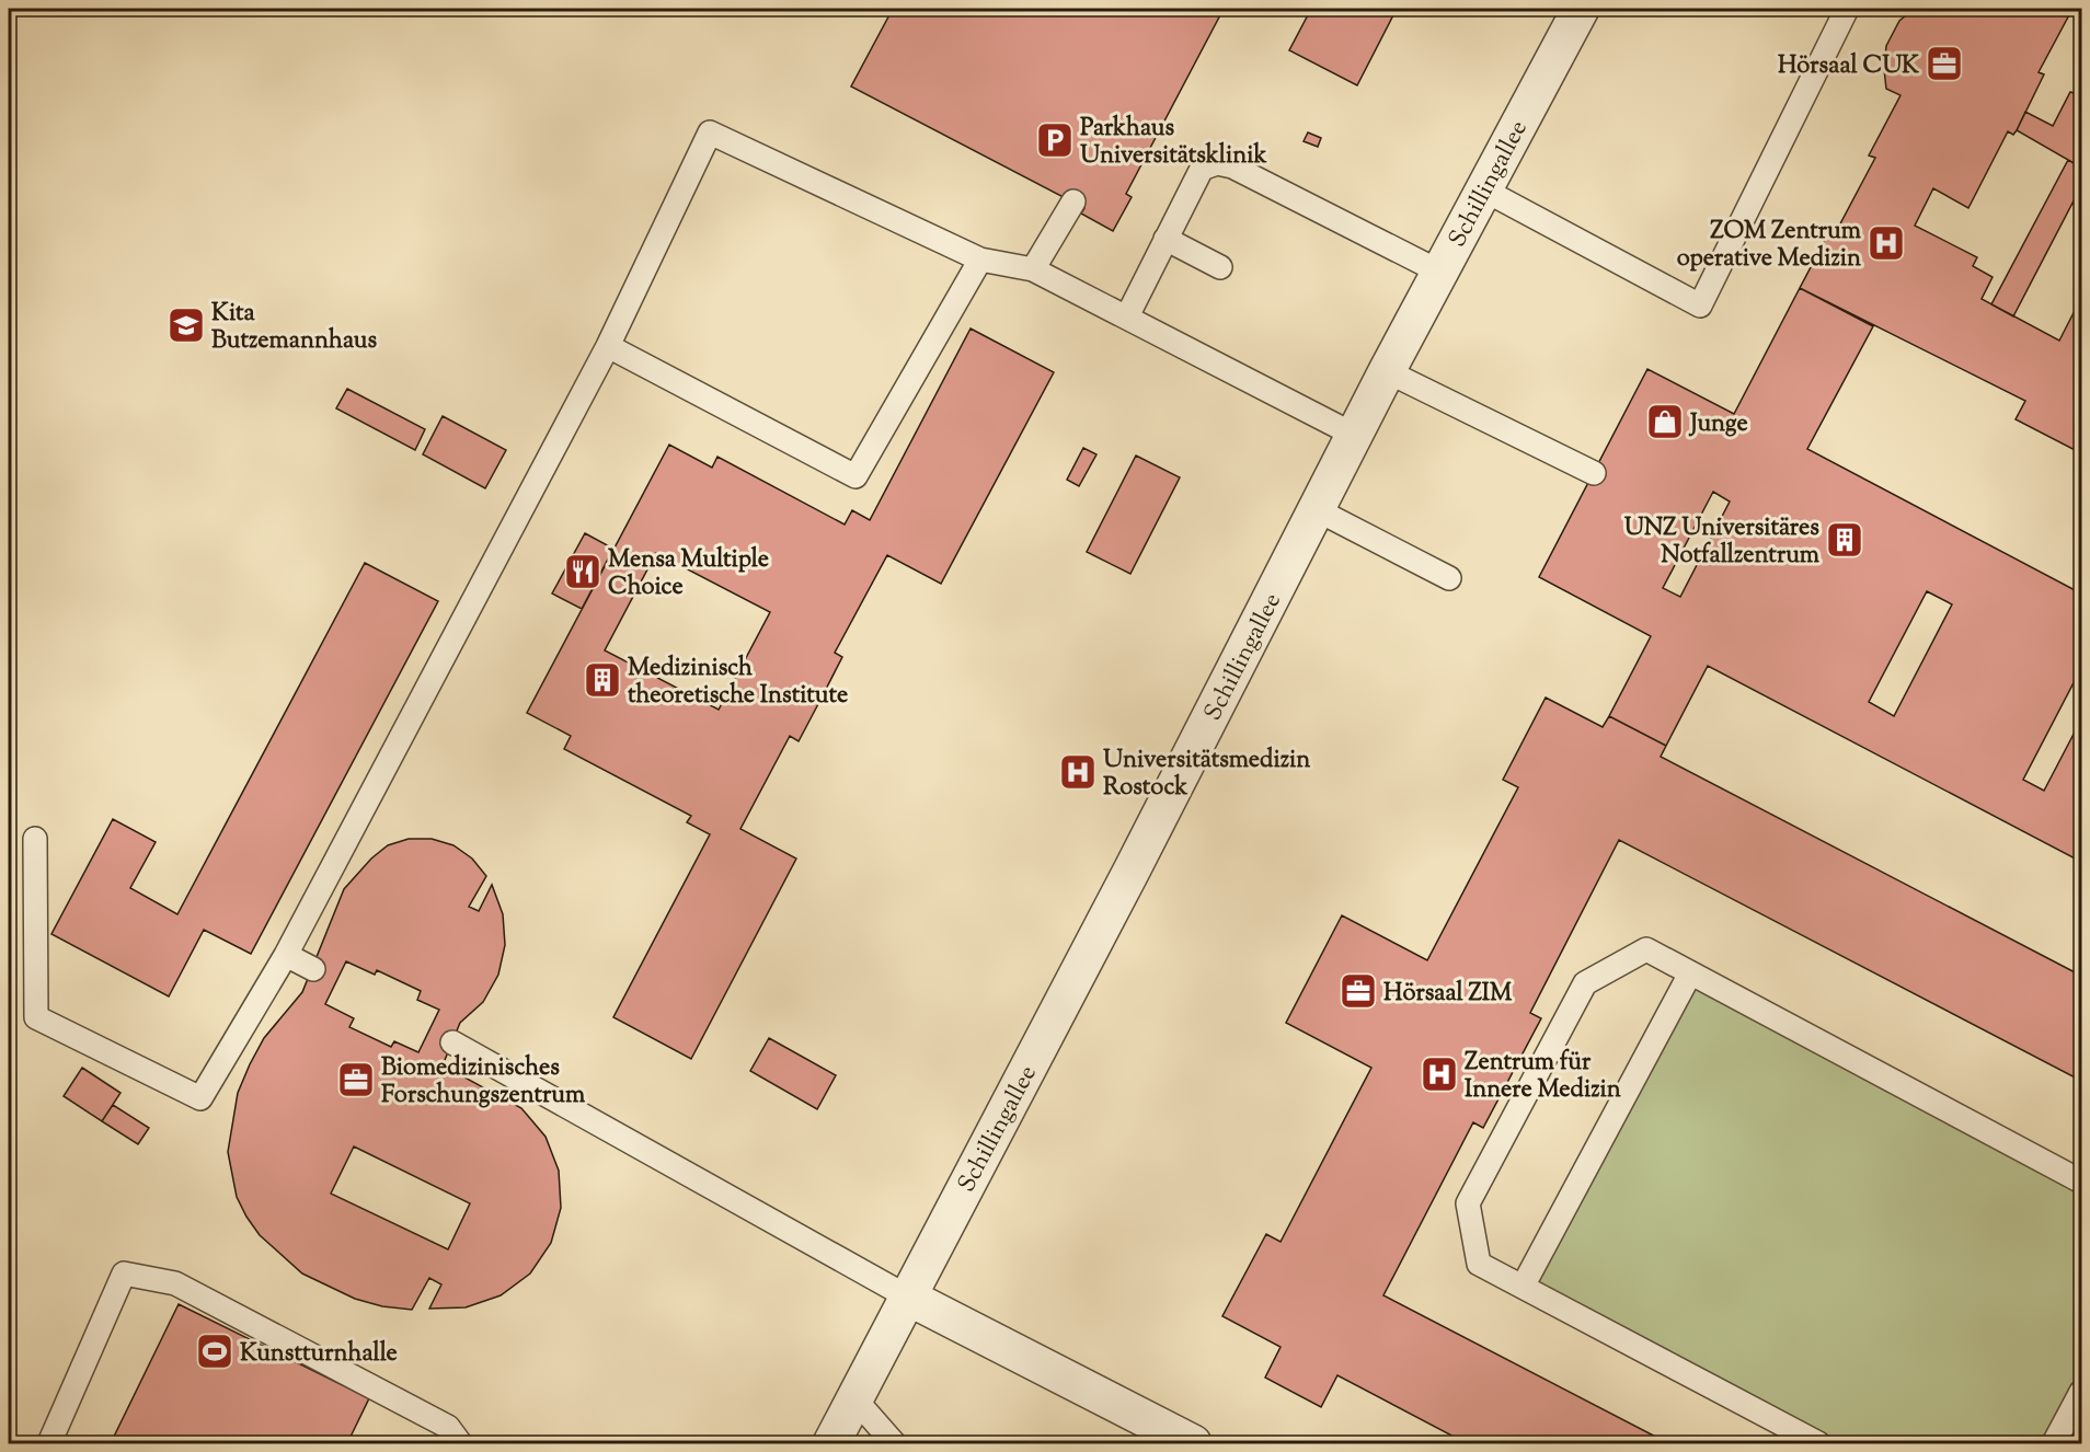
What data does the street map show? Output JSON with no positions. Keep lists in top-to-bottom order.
{
  "streets": {
    "street": ["Schillingallee"]
  },
  "places": {
    "office": ["Hörsaal CUK", "Hörsaal ZIM", "Biomedizinisches Forschungszentrum"],
    "parking": ["Parkhaus Universitätsklinik"],
    "hospital": ["ZOM Zentrum operative Medizin", "Universitätsmedizin Rostock", "Zentrum für Innere Medizin"],
    "school or university": ["Kita Butzemannhaus"],
    "shop": ["Junge"],
    "building": ["UNZ Universitäres Notfallzentrum", "Medizinisch theoretische Institute"],
    "restaurant": ["Mensa Multiple Choice"],
    "sports": ["Kunstturnhalle"]
  }
}
